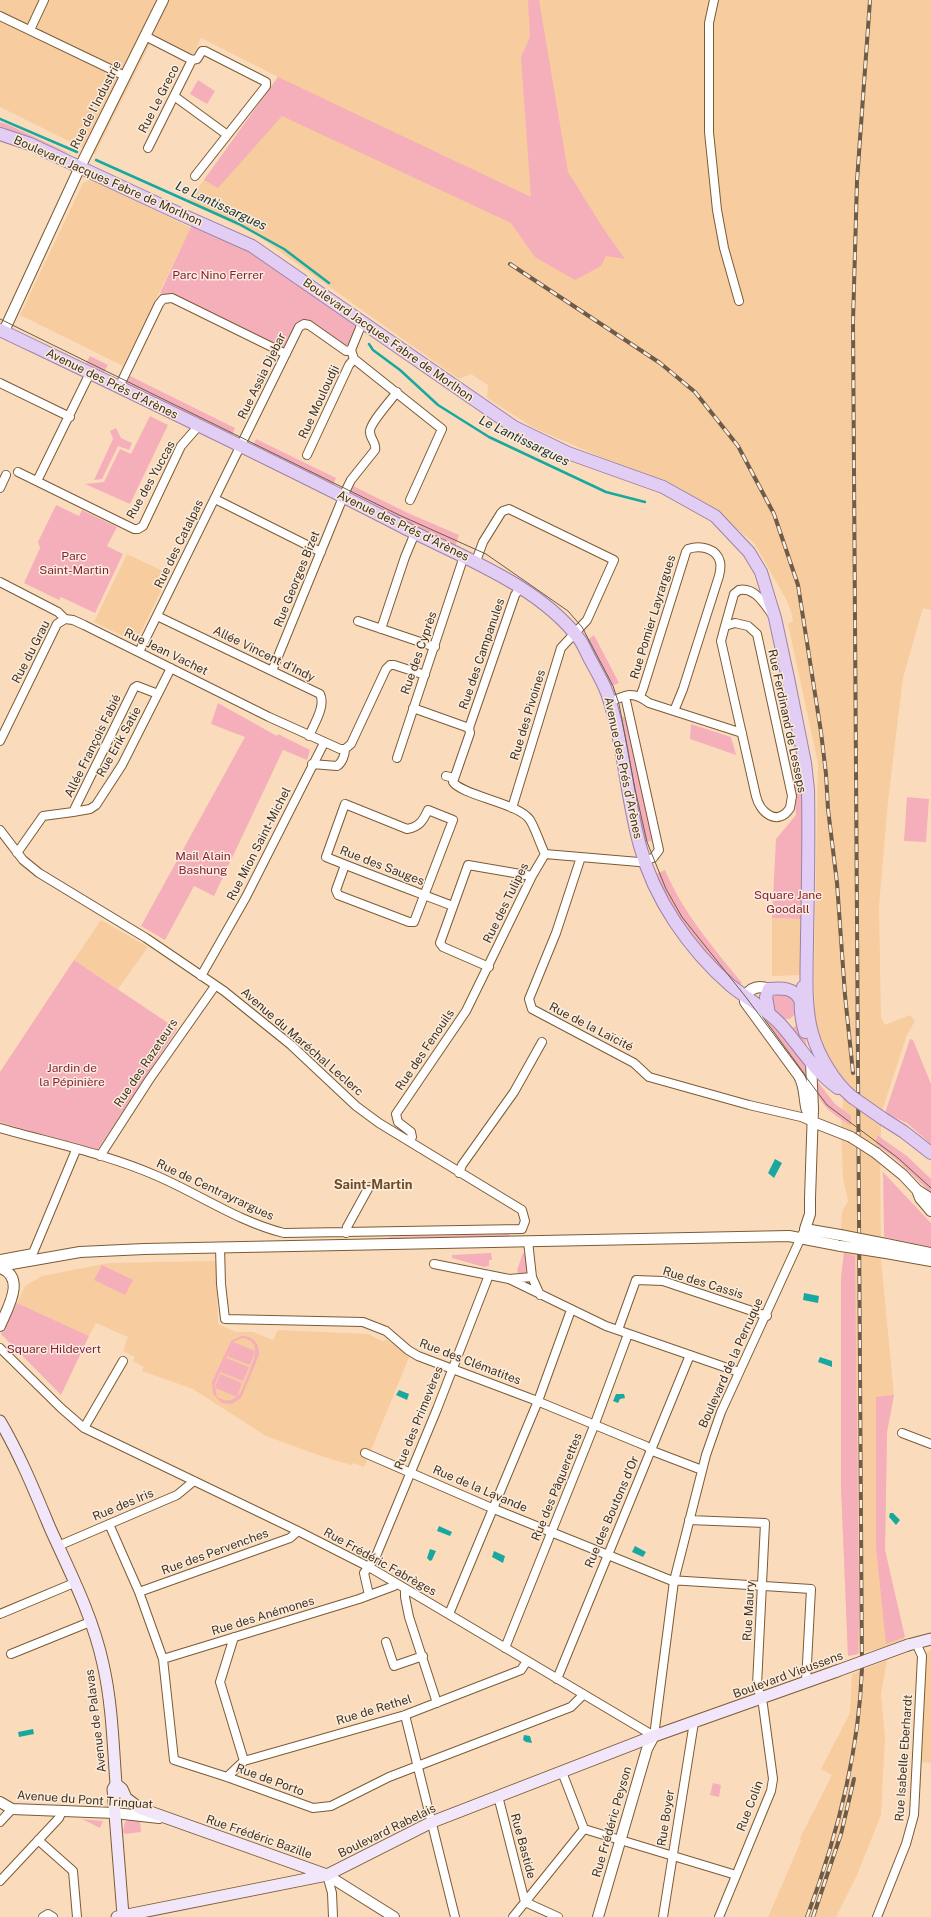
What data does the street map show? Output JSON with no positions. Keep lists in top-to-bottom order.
{
  "streets": {
    "main road": [
      "Boulevard Jacques Fabre de Morlhon",
      "Avenue des Prés d'Arènes",
      "Boulevard Vieussens",
      "Avenue de Palavas",
      "Boulevard Rabelais",
      "Rue Frédéric Bazille"
    ],
    "street": [
      "Rue Le Greco",
      "Rue de l'Industrie",
      "Rue Assia Djebar",
      "Rue Mouloudji",
      "Rue des Yuccas",
      "Rue des Catalpas",
      "Rue Georges Bizet",
      "Rue Pomier Layrargues",
      "Rue du Grau",
      "Rue Jean Vachet",
      "Rue des Cyprès",
      "Allée Vincent d'Indy",
      "Rue des Campanules",
      "Rue des Pivoines",
      "Rue Ferdinand de Lesseps",
      "Rue Erik Satie",
      "Allée François Fabié",
      "Rue Mion Saint-Michel",
      "Rue des Sauges",
      "Rue des Tulipes",
      "Rue de la Laïcité",
      "Avenue du Maréchal Leclerc",
      "Rue des Fenouils",
      "Rue des Razeteurs",
      "Rue de Centrayrargues",
      "Rue des Cassis",
      "Rue des Clématites",
      "Boulevard de la Perruque",
      "Rue des Primevères",
      "Rue des Pâquerettes",
      "Rue de la Lavande",
      "Rue des Iris",
      "Rue des Boutons d'Or",
      "Rue des Pervenches",
      "Rue Frédéric Fabrèges",
      "Rue Maury",
      "Rue des Anémones",
      "Rue de Rethel",
      "Rue Isabelle Eberhardt",
      "Rue de Porto",
      "Avenue du Pont Trinquat",
      "Rue Colin",
      "Rue Boyer",
      "Rue Frédéric Peyson",
      "Rue Bastide"
    ]
  },
  "crossings": [
    ["Rue de l'Industrie", "Boulevard Jacques Fabre de Morlhon"],
    ["Rue de l'Industrie", "Avenue des Prés d'Arènes"],
    ["Boulevard Jacques Fabre de Morlhon", "Avenue des Prés d'Arènes"],
    ["Boulevard Jacques Fabre de Morlhon", "Rue Ferdinand de Lesseps"],
    ["Boulevard Jacques Fabre de Morlhon", "Rue de la Laïcité"],
    ["Boulevard Jacques Fabre de Morlhon", "Boulevard de la Perruque"],
    ["Rue Assia Djebar", "Avenue des Prés d'Arènes"],
    ["Rue Assia Djebar", "Rue Mouloudji"],
    ["Rue Assia Djebar", "Rue des Catalpas"],
    ["Avenue des Prés d'Arènes", "Rue des Catalpas"],
    ["Avenue des Prés d'Arènes", "Rue Georges Bizet"],
    ["Avenue des Prés d'Arènes", "Rue des Cyprès"],
    ["Avenue des Prés d'Arènes", "Rue des Campanules"],
    ["Avenue des Prés d'Arènes", "Rue des Pivoines"],
    ["Avenue des Prés d'Arènes", "Rue des Tulipes"],
    ["Rue Mouloudji", "Rue Georges Bizet"],
    ["Rue des Catalpas", "Rue Jean Vachet"],
    ["Rue des Catalpas", "Allée Vincent d'Indy"],
    ["Rue Georges Bizet", "Allée Vincent d'Indy"],
    ["Rue du Grau", "Rue Jean Vachet"],
    ["Rue Jean Vachet", "Allée Vincent d'Indy"],
    ["Rue Jean Vachet", "Rue Erik Satie"],
    ["Rue Jean Vachet", "Rue Mion Saint-Michel"],
    ["Rue des Cyprès", "Rue des Campanules"],
    ["Rue des Campanules", "Rue des Pivoines"],
    ["Rue des Campanules", "Rue des Tulipes"],
    ["Rue Erik Satie", "Allée François Fabié"],
    ["Allée François Fabié", "Avenue du Maréchal Leclerc"],
    ["Rue Mion Saint-Michel", "Avenue du Maréchal Leclerc"],
    ["Rue des Tulipes", "Rue de la Laïcité"],
    ["Rue des Tulipes", "Rue des Fenouils"],
    ["Rue de la Laïcité", "Boulevard de la Perruque"],
    ["Avenue du Maréchal Leclerc", "Rue des Fenouils"],
    ["Avenue du Maréchal Leclerc", "Rue des Razeteurs"],
    ["Avenue du Maréchal Leclerc", "Rue de Centrayrargues"],
    ["Rue des Razeteurs", "Rue de Centrayrargues"],
    ["Rue des Cassis", "Boulevard de la Perruque"],
    ["Rue des Clématites", "Boulevard de la Perruque"],
    ["Rue des Clématites", "Rue des Primevères"],
    ["Rue des Clématites", "Rue des Pâquerettes"],
    ["Rue des Clématites", "Rue des Boutons d'Or"],
    ["Boulevard de la Perruque", "Rue de la Lavande"],
    ["Boulevard de la Perruque", "Rue Frédéric Fabrèges"],
    ["Boulevard de la Perruque", "Rue Maury"],
    ["Boulevard de la Perruque", "Boulevard Vieussens"],
    ["Boulevard de la Perruque", "Rue Frédéric Peyson"],
    ["Boulevard de la Perruque", "Boulevard Rabelais"],
    ["Rue des Primevères", "Rue de la Lavande"],
    ["Rue des Primevères", "Rue Frédéric Fabrèges"],
    ["Rue des Pâquerettes", "Rue de la Lavande"],
    ["Rue des Pâquerettes", "Rue Frédéric Fabrèges"],
    ["Rue de la Lavande", "Rue des Boutons d'Or"],
    ["Rue de la Lavande", "Rue Maury"],
    ["Rue de la Lavande", "Boulevard Vieussens"],
    ["Rue des Iris", "Rue Frédéric Fabrèges"],
    ["Rue des Iris", "Avenue de Palavas"],
    ["Rue des Iris", "Rue de Porto"],
    ["Rue des Boutons d'Or", "Rue Frédéric Fabrèges"],
    ["Rue des Pervenches", "Rue Frédéric Fabrèges"],
    ["Rue des Pervenches", "Rue de Porto"],
    ["Rue Frédéric Fabrèges", "Rue des Anémones"],
    ["Rue Frédéric Fabrèges", "Boulevard Vieussens"],
    ["Rue Frédéric Fabrèges", "Rue de Rethel"],
    ["Rue Frédéric Fabrèges", "Rue de Porto"],
    ["Rue Frédéric Fabrèges", "Rue Frédéric Peyson"],
    ["Rue Frédéric Fabrèges", "Boulevard Rabelais"],
    ["Rue Maury", "Boulevard Vieussens"],
    ["Rue Maury", "Rue Colin"],
    ["Rue des Anémones", "Rue de Porto"],
    ["Boulevard Vieussens", "Rue Isabelle Eberhardt"],
    ["Boulevard Vieussens", "Rue Colin"],
    ["Boulevard Vieussens", "Rue Boyer"],
    ["Boulevard Vieussens", "Rue Frédéric Peyson"],
    ["Boulevard Vieussens", "Boulevard Rabelais"],
    ["Rue de Rethel", "Rue de Porto"],
    ["Avenue de Palavas", "Avenue du Pont Trinquat"],
    ["Avenue de Palavas", "Boulevard Rabelais"],
    ["Avenue de Palavas", "Rue Frédéric Bazille"],
    ["Avenue du Pont Trinquat", "Rue Frédéric Bazille"],
    ["Rue Frédéric Peyson", "Boulevard Rabelais"],
    ["Boulevard Rabelais", "Rue Frédéric Bazille"],
    ["Boulevard Rabelais", "Rue Bastide"]
  ],
  "districts": ["Saint-Martin"],
  "water": ["Le Lantissargues"],
  "parks": [
    "Parc Nino Ferrer",
    "Parc Saint-Martin",
    "Mail Alain Bashung",
    "Square Jane Goodall",
    "Jardin de la Pépinière",
    "Square Hildevert"
  ]
}
